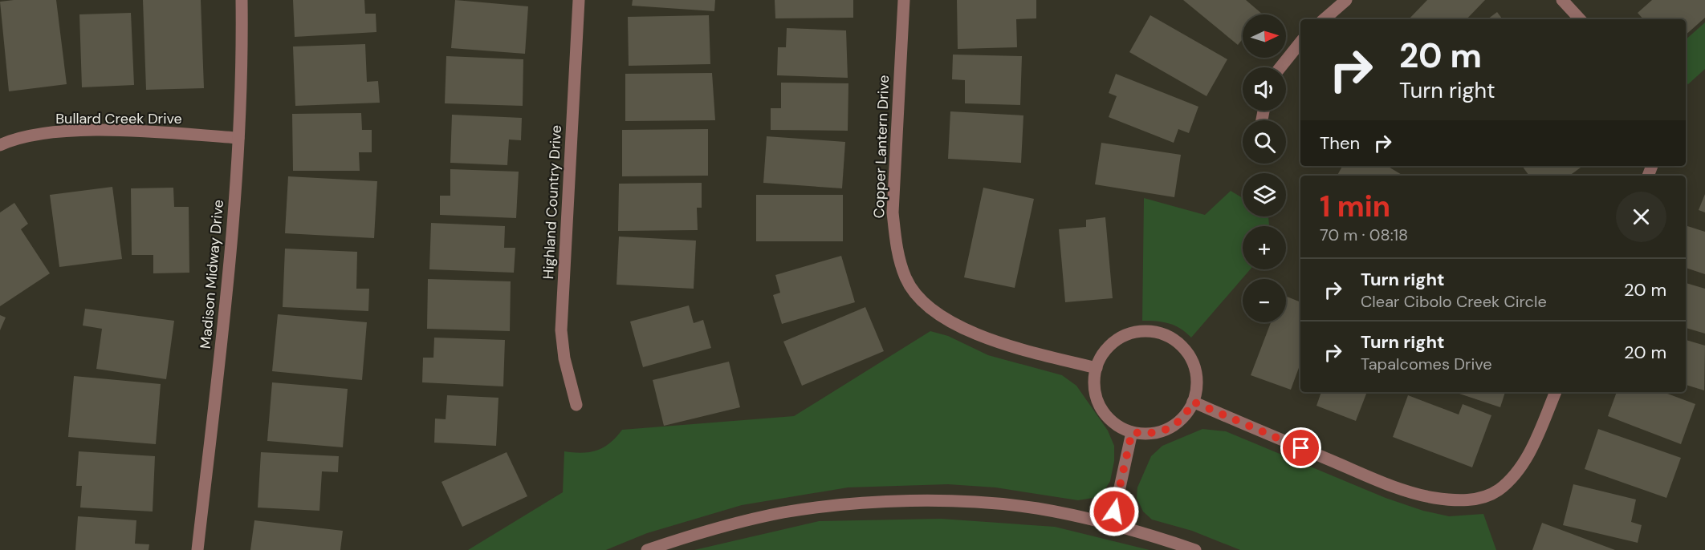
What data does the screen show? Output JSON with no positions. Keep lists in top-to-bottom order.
{
  "streets": {
    "street": [
      "Bullard Creek Drive",
      "Copper Lantern Drive",
      "Highland Country Drive",
      "Madison Midway Drive"
    ]
  },
  "crossings": [
    ["Bullard Creek Drive", "Madison Midway Drive"]
  ],
  "north": "right",
  "page": {
    "map_buttons": ["+", "−"],
    "turn": ["20 m", "Turn right"],
    "then": "Then",
    "heading": ["1 min", "70 m · 08:18"],
    "list": [
      {
        "name": "Turn right",
        "note": "Clear Cibolo Creek Circle",
        "value": "20 m"
      },
      {
        "name": "Turn right",
        "note": "Tapalcomes Drive",
        "value": "20 m"
      }
    ]
  }
}
